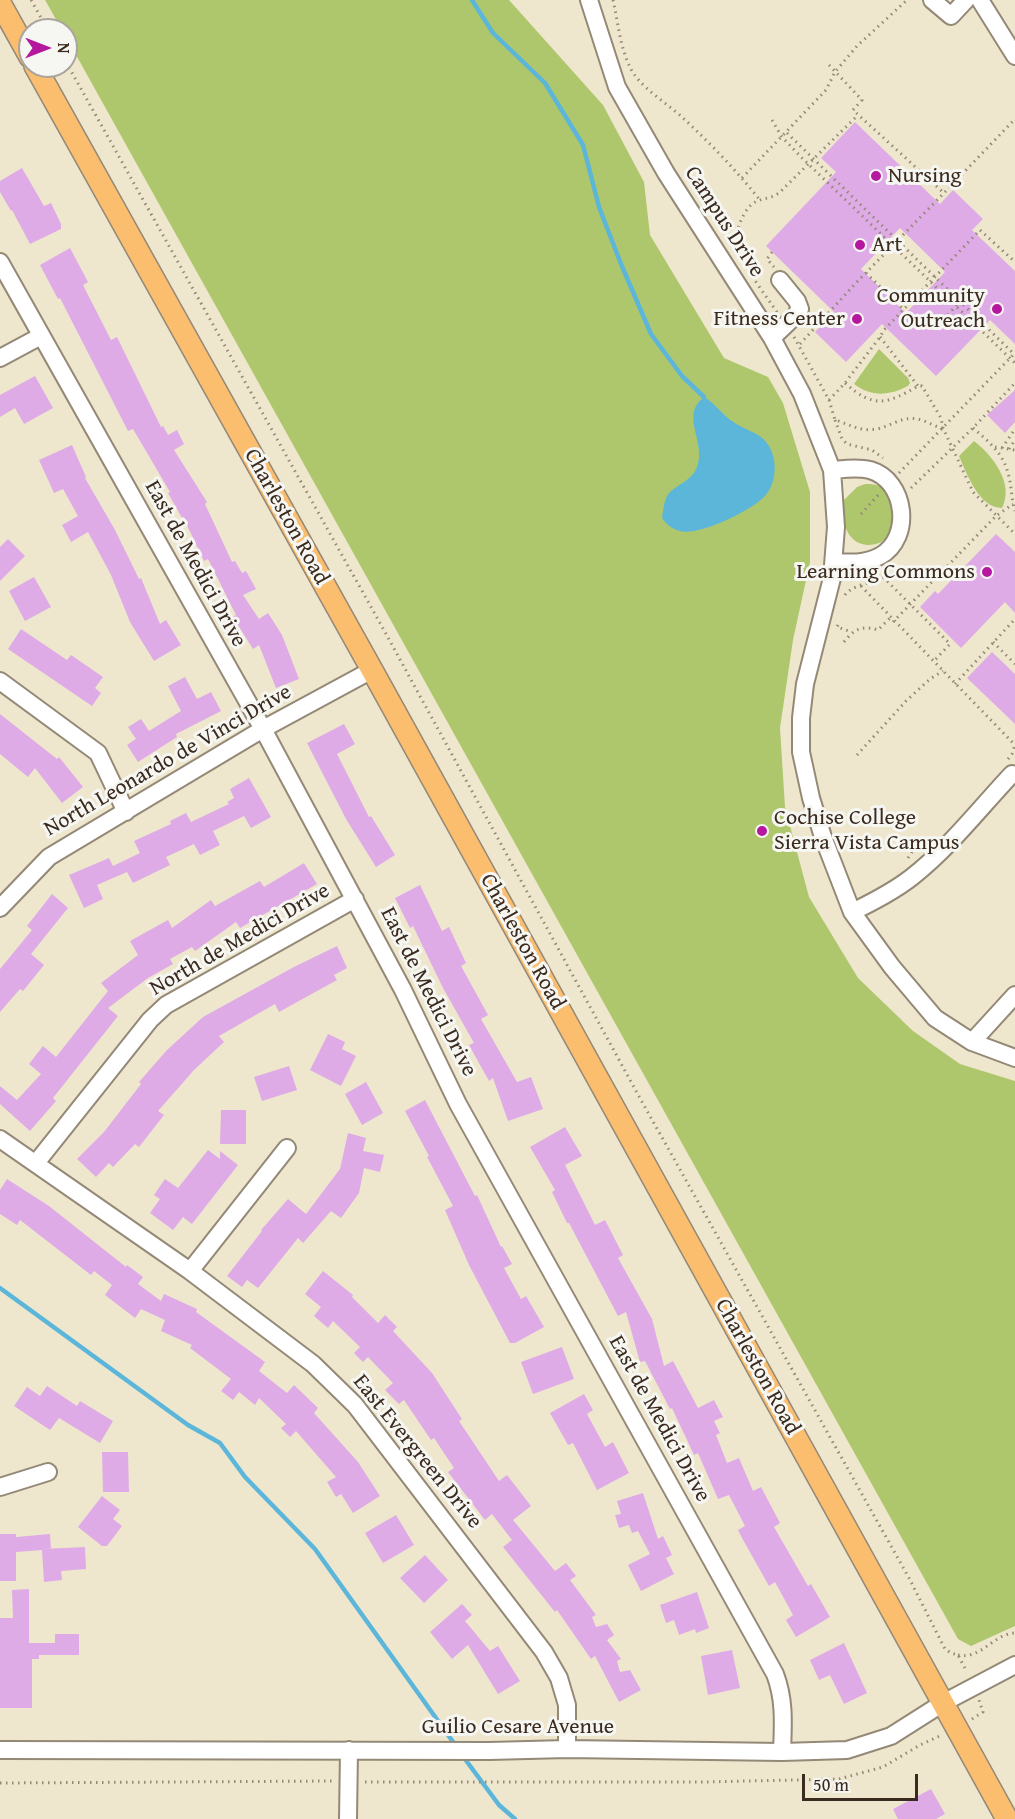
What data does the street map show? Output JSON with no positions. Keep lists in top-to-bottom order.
{
  "streets": {
    "main road": ["Charleston Road"],
    "street": [
      "Campus Drive",
      "East de Medici Drive",
      "North Leonardo de Vinci Drive",
      "North de Medici Drive",
      "East Evergreen Drive",
      "Guilio Cesare Avenue"
    ]
  },
  "crossings": [
    ["Charleston Road", "North Leonardo de Vinci Drive"],
    ["Charleston Road", "Guilio Cesare Avenue"],
    ["East de Medici Drive", "North Leonardo de Vinci Drive"],
    ["East de Medici Drive", "North de Medici Drive"],
    ["East de Medici Drive", "Guilio Cesare Avenue"],
    ["North de Medici Drive", "East Evergreen Drive"],
    ["East Evergreen Drive", "Guilio Cesare Avenue"]
  ],
  "places": [
    "Nursing",
    "Art",
    "Community Outreach",
    "Fitness Center",
    "Learning Commons",
    "Cochise College Sierra Vista Campus"
  ],
  "scale_bar": "50 m",
  "north": "right"
}
